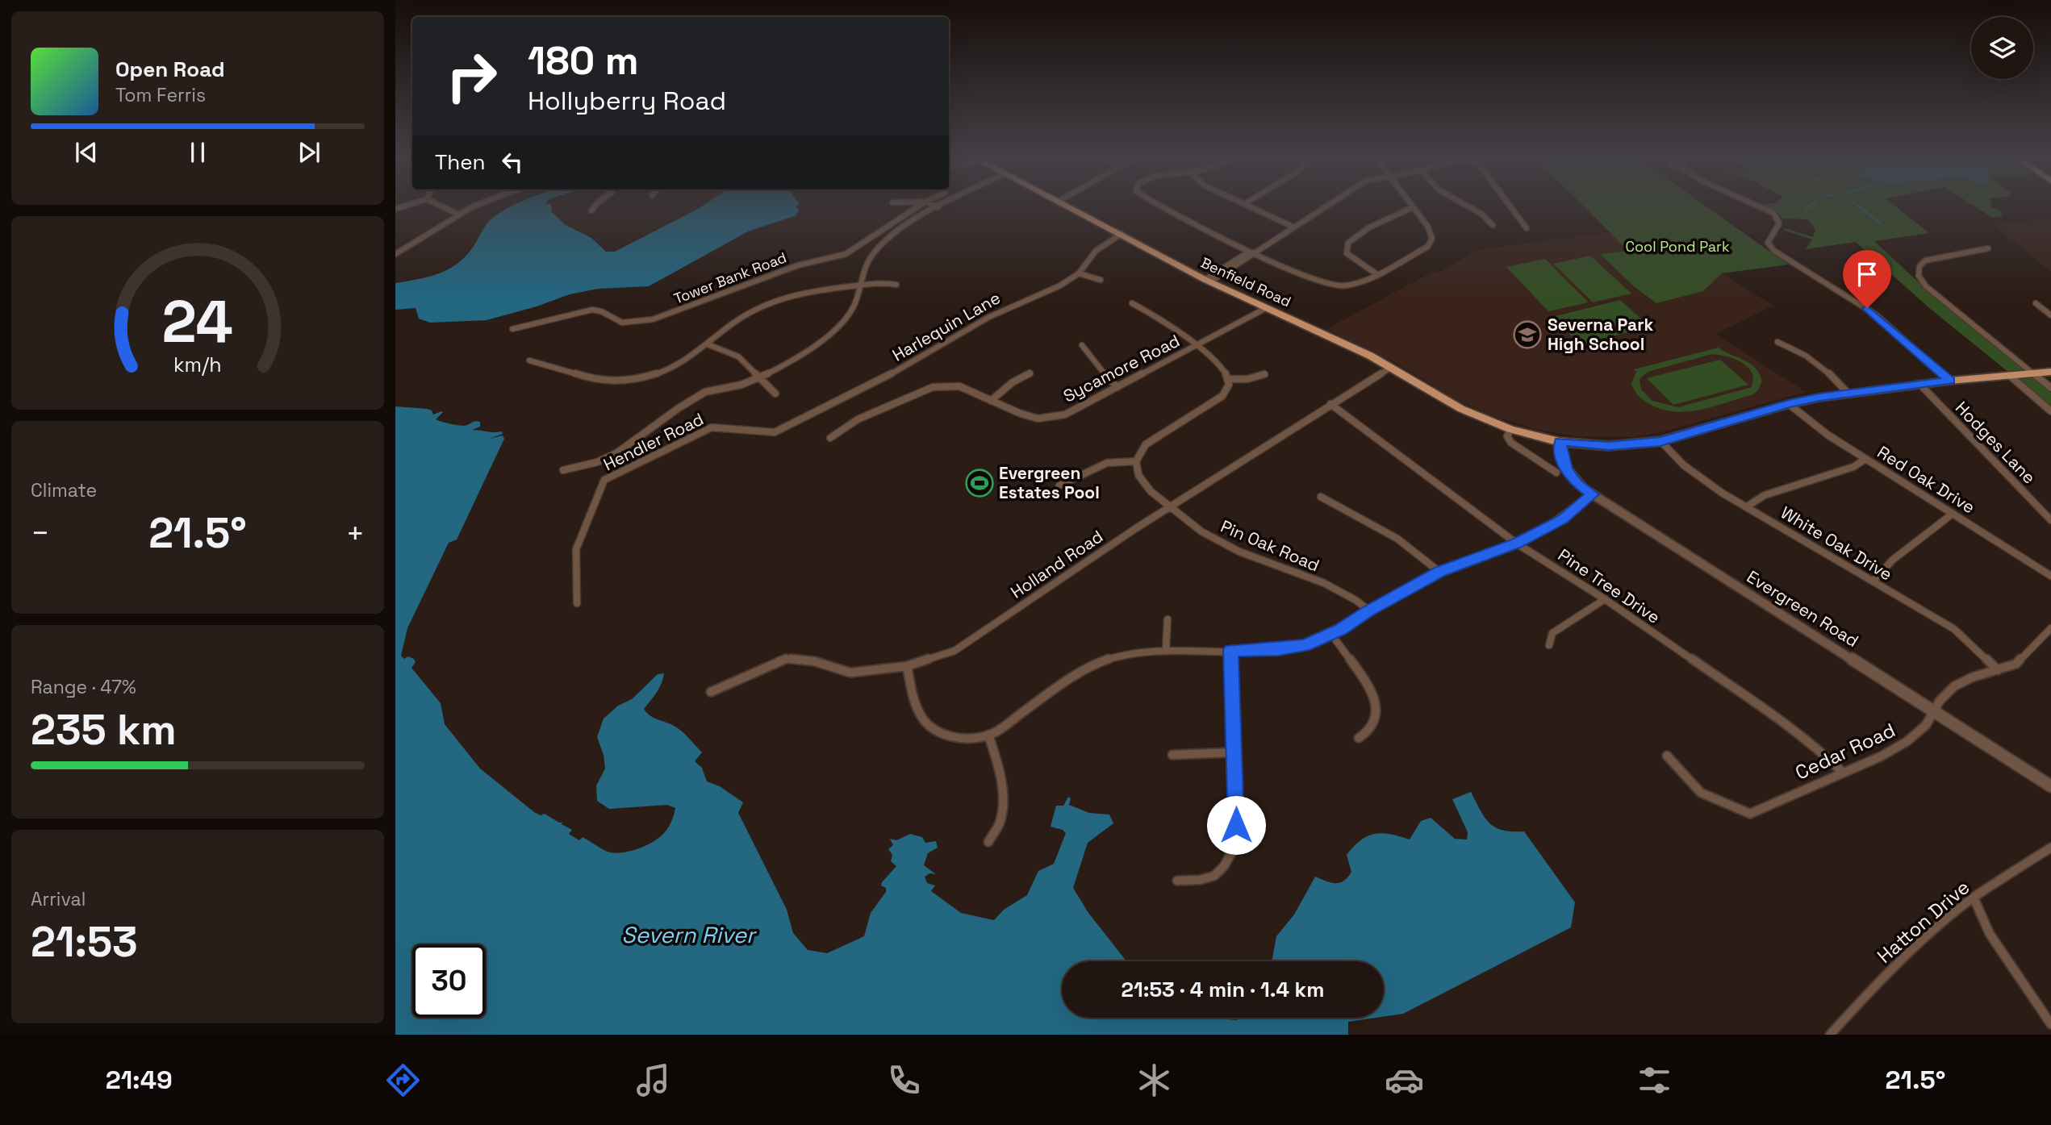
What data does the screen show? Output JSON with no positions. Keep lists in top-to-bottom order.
{
  "streets": {
    "main road": ["Benfield Road"],
    "street": [
      "Tower Bank Road",
      "Harlequin Lane",
      "Sycamore Road",
      "Hendler Road",
      "Hodges Lane",
      "Red Oak Drive",
      "White Oak Drive",
      "Pin Oak Road",
      "Holland Road",
      "Pine Tree Drive",
      "Evergreen Road",
      "Cedar Road",
      "Hatton Drive"
    ]
  },
  "crossings": [
    ["Benfield Road", "Harlequin Lane"],
    ["Benfield Road", "Sycamore Road"],
    ["Benfield Road", "Hodges Lane"],
    ["Benfield Road", "Red Oak Drive"],
    ["Benfield Road", "White Oak Drive"],
    ["Benfield Road", "Holland Road"],
    ["Benfield Road", "Evergreen Road"],
    ["Harlequin Lane", "Hendler Road"],
    ["White Oak Drive", "Cedar Road"],
    ["Pin Oak Road", "Holland Road"],
    ["Holland Road", "Pine Tree Drive"],
    ["Pine Tree Drive", "Cedar Road"],
    ["Evergreen Road", "Cedar Road"]
  ],
  "water": ["Severn River"],
  "parks": ["Cool Pond Park"],
  "places": {
    "school or university": ["Severna Park High School"],
    "sports": ["Evergreen Estates Pool"]
  },
  "page": {
    "turn": ["180 m", "Hollyberry Road"],
    "song": ["Open Road", "Tom Ferris"],
    "then": "Then",
    "tile": [
      "Climate",
      ["Range · 47%", "235 km"],
      ["Arrival", "21:53"]
    ],
    "heat": ["−", "21.5°", "+"],
    "limit": "30",
    "trip": "21:53 · 4 min · 1.4 km",
    "tabs": ["21:49", "21.5°"],
    "gauge": ["24", "km/h"]
  }
}
